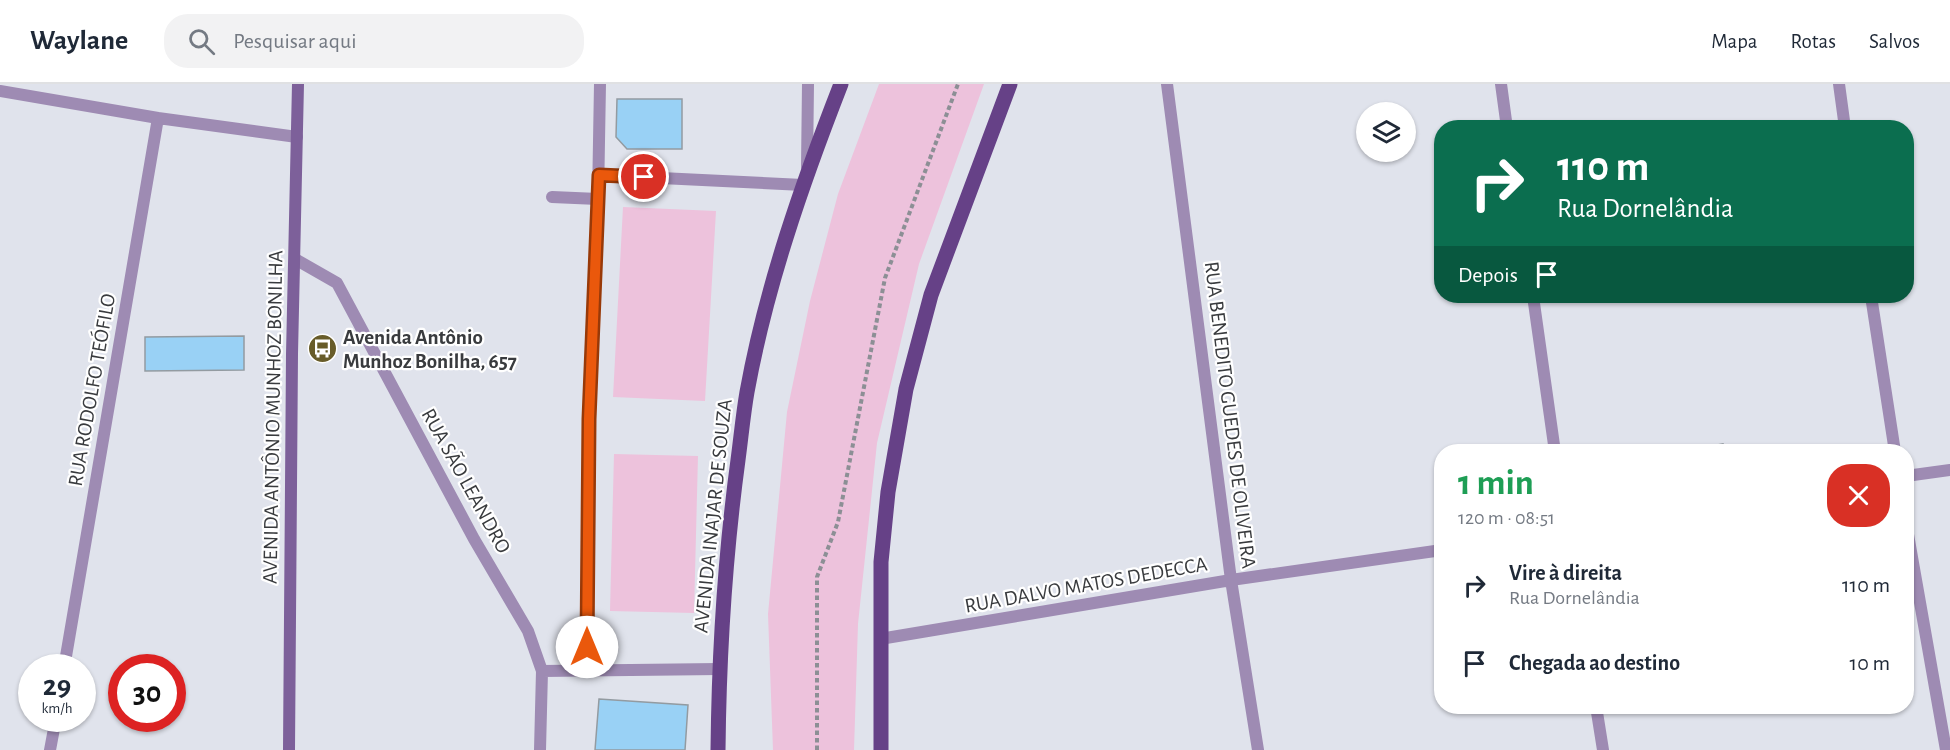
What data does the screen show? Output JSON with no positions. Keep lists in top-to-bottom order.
{
  "streets": {
    "main road": ["AVENIDA INAJAR DE SOUZA"],
    "street": [
      "RUA RODOLFO TEÓFILO",
      "RUA BENEDITO GUEDES DE OLIVEIRA",
      "AVENIDA ANTÔNIO MUNHOZ BONILHA",
      "RUA SÃO LEANDRO",
      "RUA DALVO MATOS DEDECCA"
    ]
  },
  "crossings": [
    ["RUA BENEDITO GUEDES DE OLIVEIRA", "RUA DALVO MATOS DEDECCA"],
    ["AVENIDA ANTÔNIO MUNHOZ BONILHA", "RUA SÃO LEANDRO"]
  ],
  "places": {
    "bus stop": ["Avenida Antônio Munhoz Bonilha, 657"]
  },
  "page": {
    "header": "Waylane",
    "search": "Pesquisar aqui",
    "nav": ["Mapa", "Rotas", "Salvos"],
    "turn": ["110 m", "Rua Dornelândia"],
    "then": "Depois",
    "heading": ["1 min", "120 m · 08:51"],
    "list": [
      {
        "name": "Vire à direita",
        "note": "Rua Dornelândia",
        "value": "110 m"
      },
      {
        "name": "Chegada ao destino",
        "value": "10 m"
      }
    ],
    "speed": "29 km/h",
    "limit": "30"
  }
}
